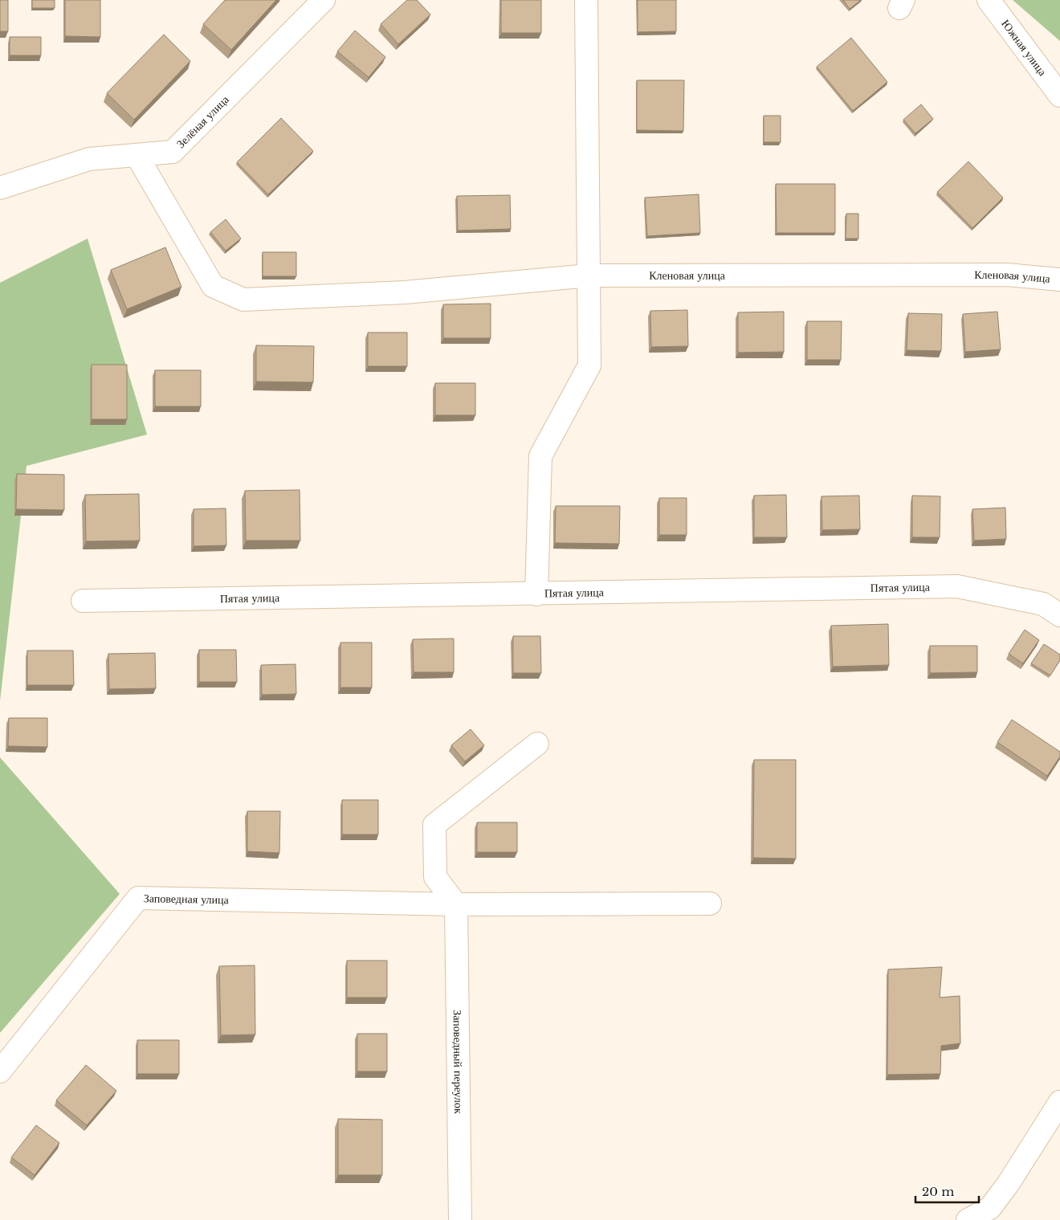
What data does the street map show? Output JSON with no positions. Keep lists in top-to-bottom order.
{
  "streets": {
    "street": [
      "Южная улица",
      "Зелёная улица",
      "Кленовая улица",
      "Пятая улица",
      "Заповедная улица",
      "Заповедный переулок"
    ]
  },
  "crossings": [
    ["Зелёная улица", "Кленовая улица"],
    ["Заповедная улица", "Заповедный переулок"]
  ],
  "scale_bar": "20 m"
}
